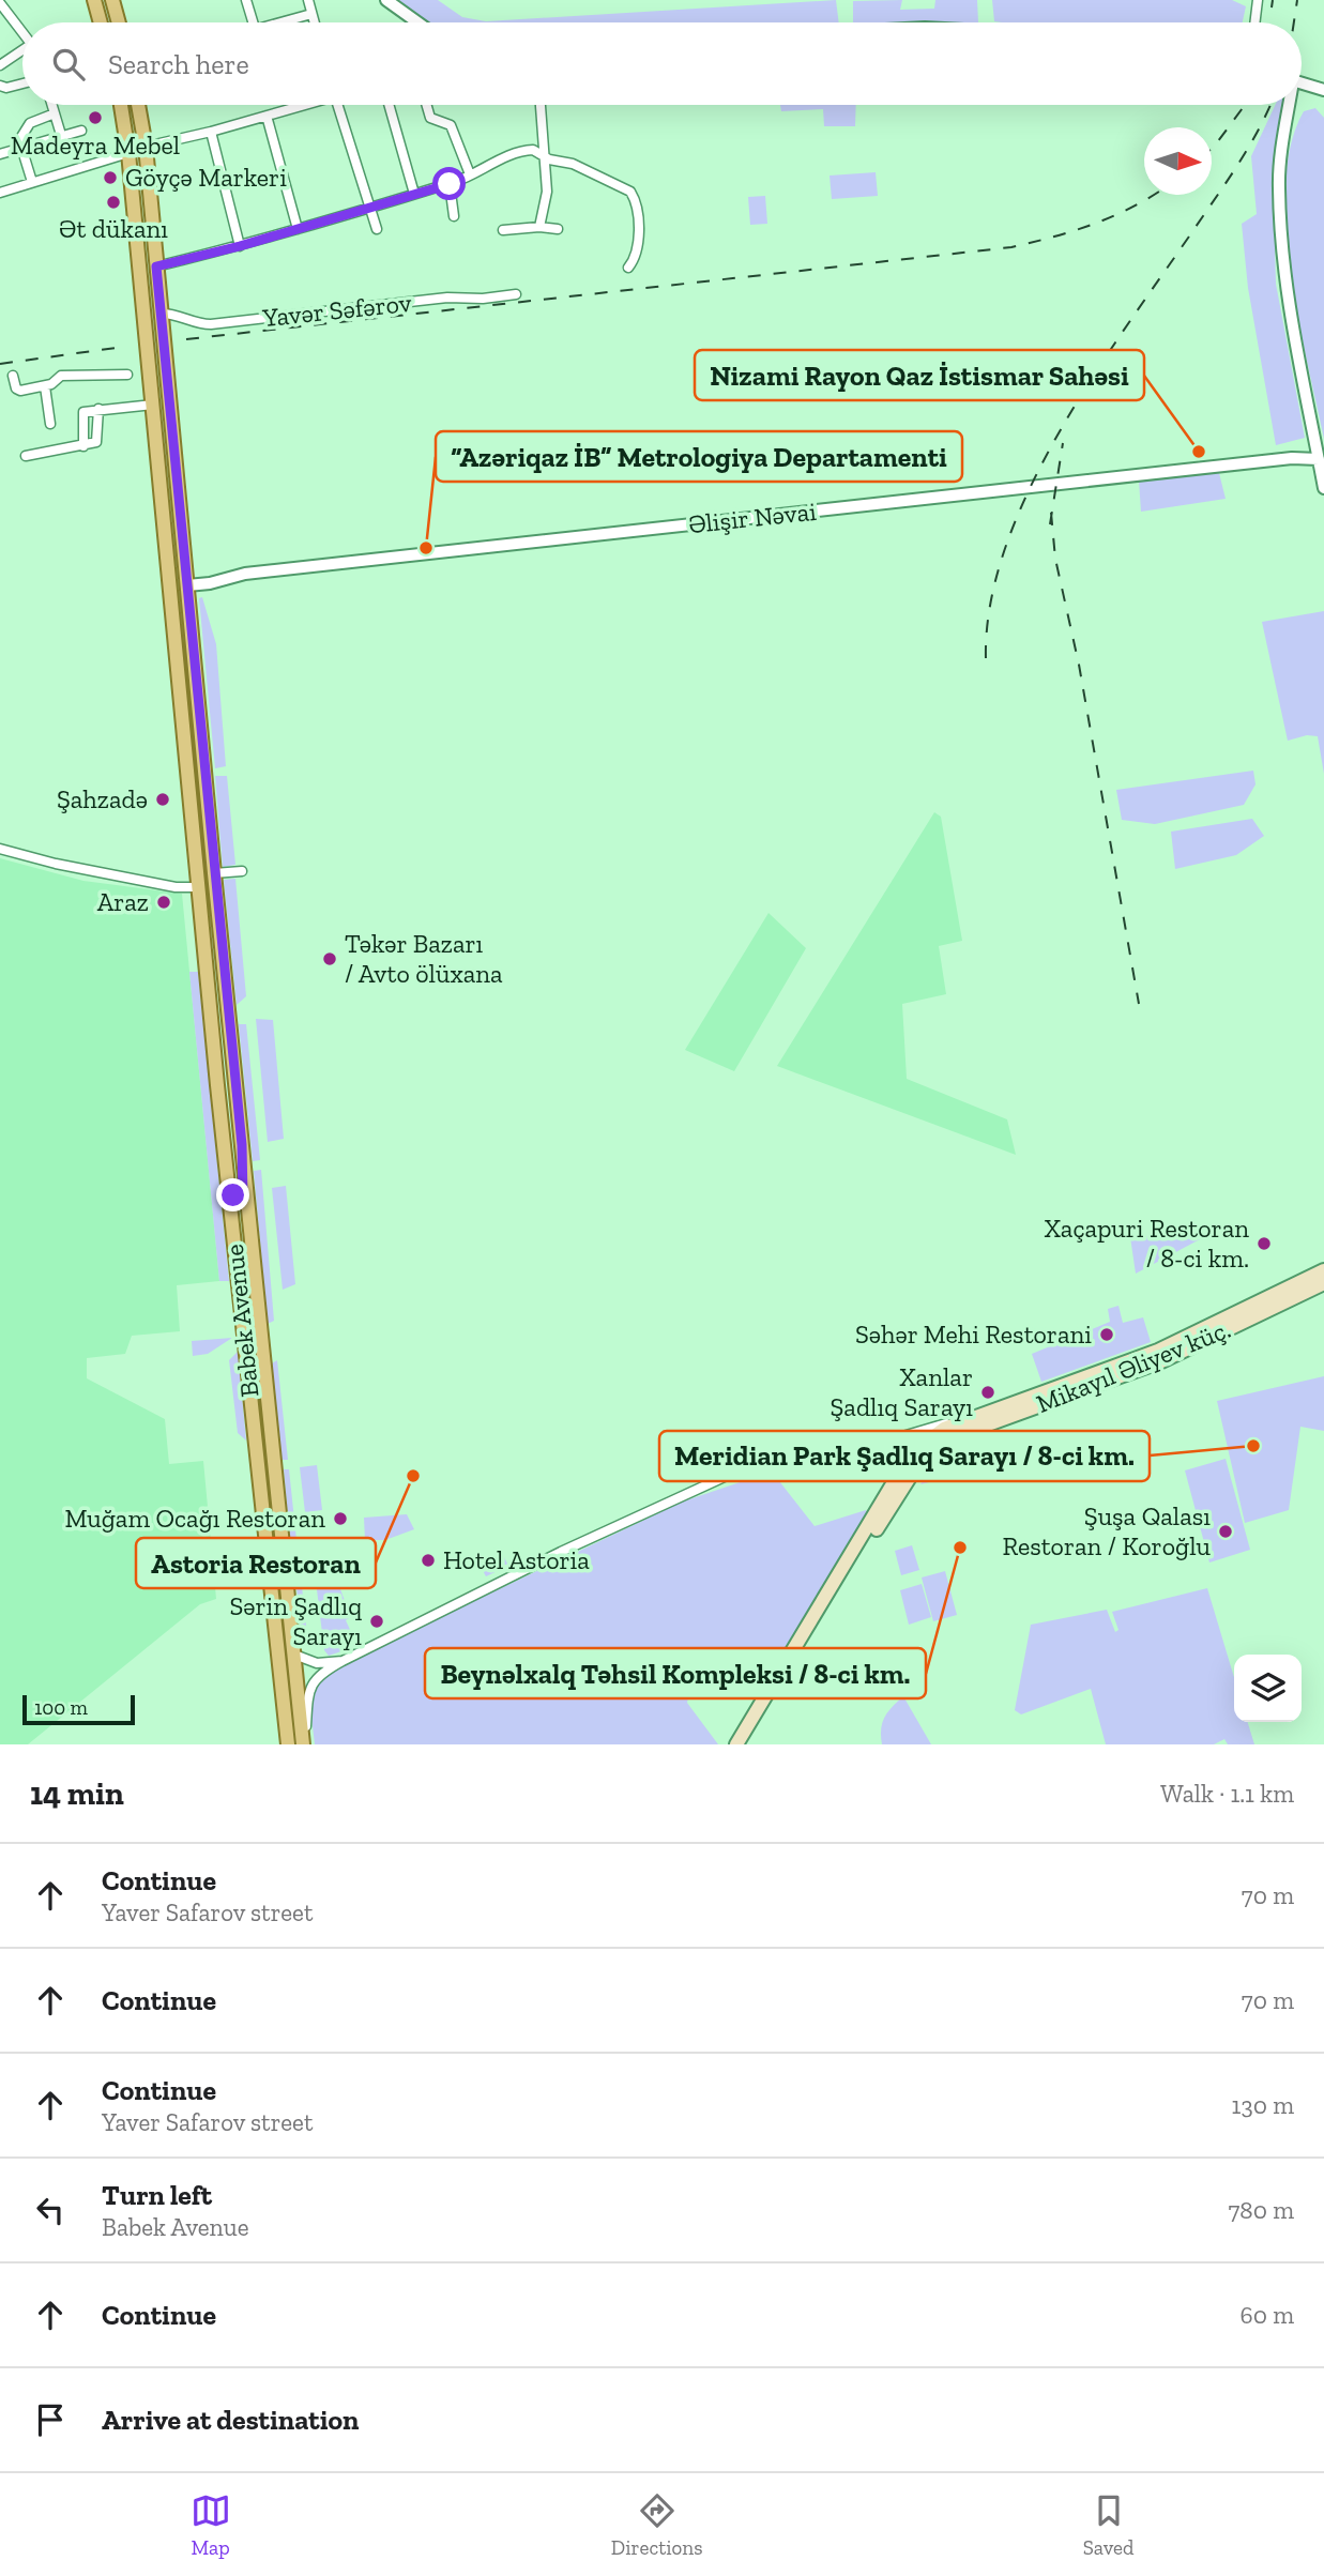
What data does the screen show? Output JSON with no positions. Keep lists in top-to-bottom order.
{
  "streets": {
    "main road": ["Babek Avenue", "Mikayıl Əliyev küç."],
    "street": ["Yavər Səfərov", "Əlişir Nəvai"]
  },
  "crossings": [
    ["Yavər Səfərov", "Babek Avenue"],
    ["Əlişir Nəvai", "Babek Avenue"]
  ],
  "places": [
    "Madeyra Mebel",
    "Göyçə Markeri",
    "Ət dükanı",
    "Nizami Rayon Qaz İstismar Sahəsi",
    "“Azəriqaz İB” Metrologiya Departamenti",
    "Şahzadə",
    "Araz",
    "Təkər Bazarı / Avto ölüxana",
    "Xaçapuri Restoran / 8-ci km.",
    "Səhər Mehi Restorani",
    "Xanlar Şadlıq Sarayı",
    "Meridian Park Şadlıq Sarayı / 8-ci km.",
    "Astoria Restoran",
    "Muğam Ocağı Restoran",
    "Şuşa Qalası Restoran / Koroğlu",
    "Beynəlxalq Təhsil Kompleksi / 8-ci km.",
    "Hotel Astoria",
    "Sərin Şadlıq Sarayı"
  ],
  "scale_bar": "100 m",
  "north": "right",
  "page": {
    "search": "Search here",
    "scale": "100 m",
    "heading": ["14 min", "Walk · 1.1 km"],
    "list": [
      ["Continue", "Yaver Safarov street", "70 m"],
      ["Continue", "70 m"],
      ["Continue", "Yaver Safarov street", "130 m"],
      ["Turn left", "Babek Avenue", "780 m"],
      ["Continue", "60 m"],
      "Arrive at destination"
    ],
    "nav": ["Map", "Directions", "Saved"]
  }
}
